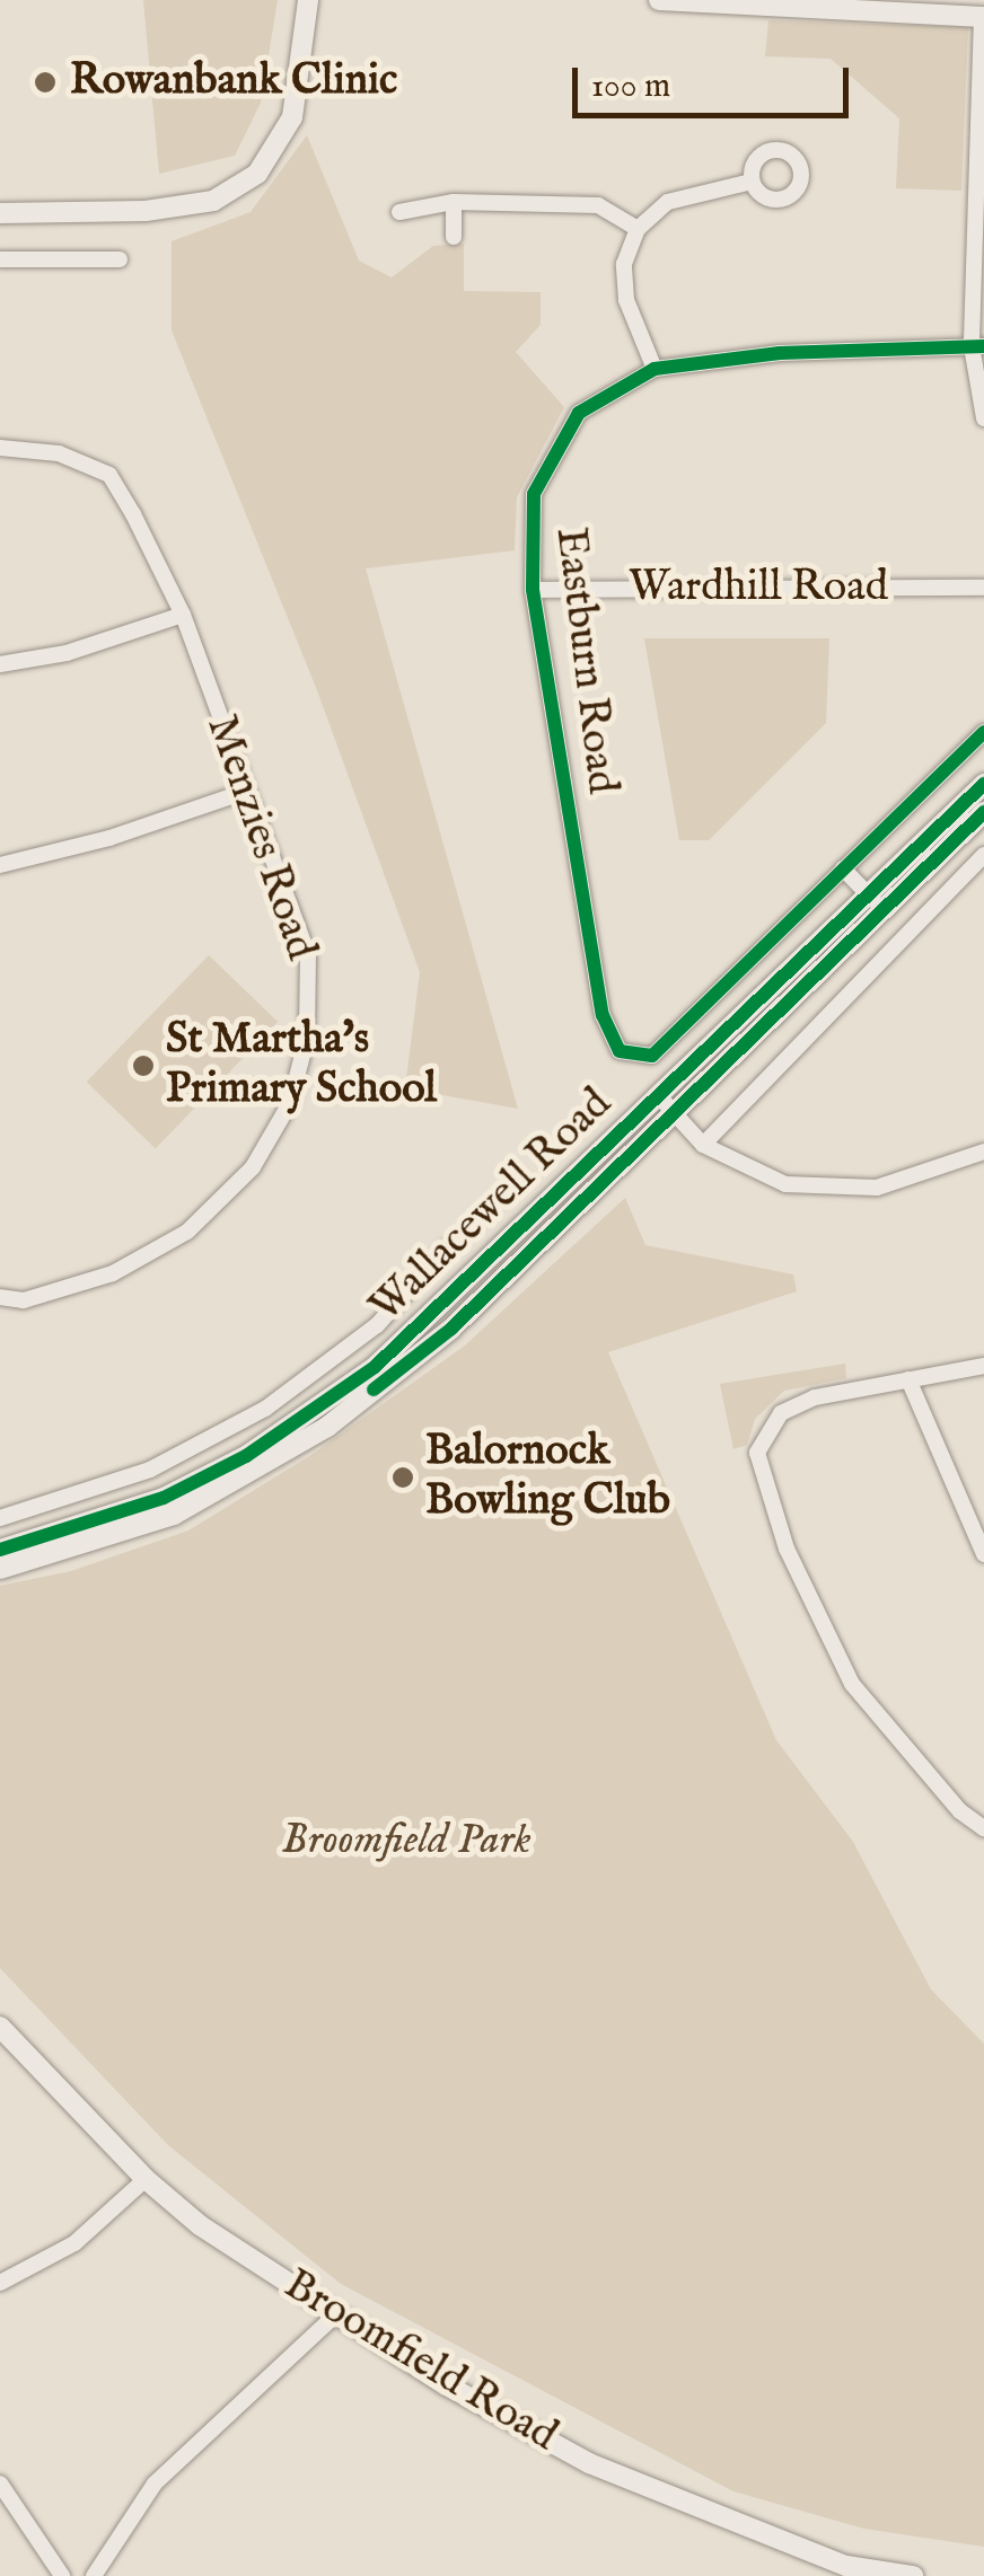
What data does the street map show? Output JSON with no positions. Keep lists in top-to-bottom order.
{
  "streets": {
    "street": [
      "Wardhill Road",
      "Eastburn Road",
      "Menzies Road",
      "Wallacewell Road",
      "Broomfield Road"
    ]
  },
  "crossings": [
    ["Wardhill Road", "Eastburn Road"],
    ["Eastburn Road", "Wallacewell Road"]
  ],
  "parks": ["Broomfield Park"],
  "places": ["Rowanbank Clinic", "St Martha's Primary School", "Balornock Bowling Club"],
  "scale_bar": "100 m"
}
